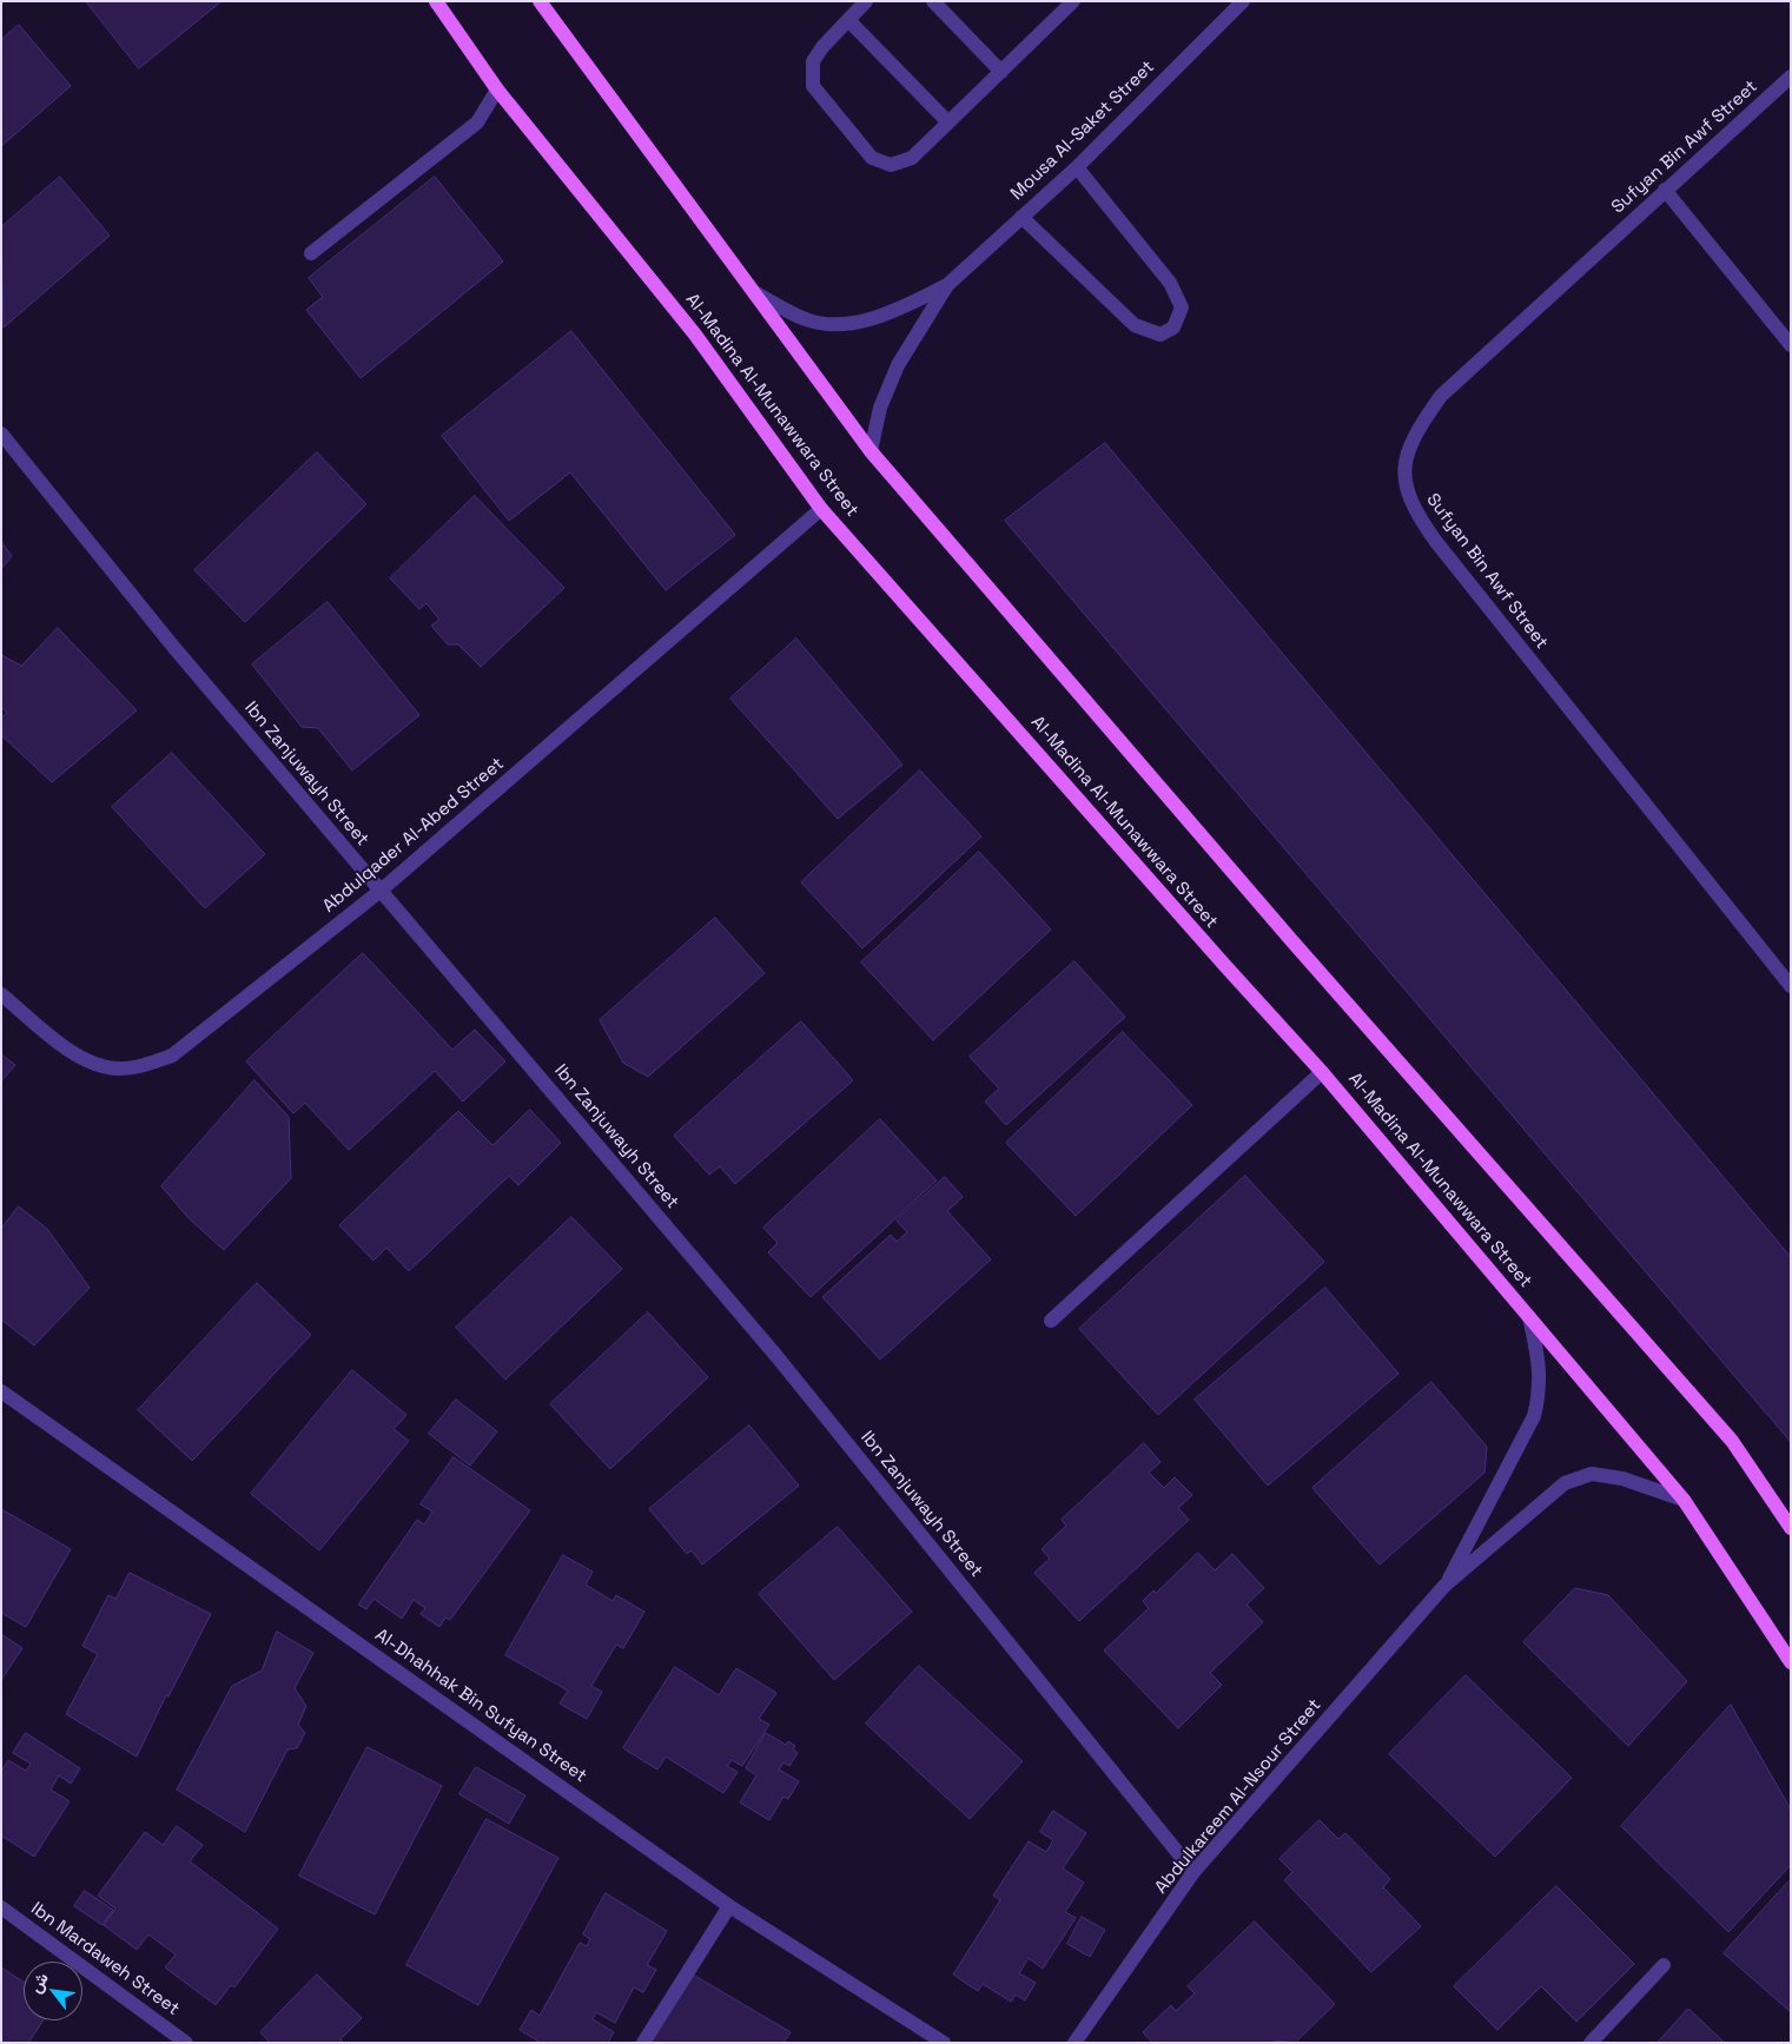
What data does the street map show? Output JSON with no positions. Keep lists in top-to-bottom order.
{
  "streets": {
    "main road": ["Al-Madina Al-Munawwara Street"],
    "street": [
      "Mousa Al-Saket Street",
      "Sufyan Bin Awf Street",
      "Ibn Zanjuwayh Street",
      "Abdulqader Al-Abed Street",
      "Al-Dhahhak Bin Sufyan Street",
      "Abdulkareem Al-Nsour Street",
      "Ibn Mardaweh Street"
    ]
  },
  "crossings": [
    ["Al-Madina Al-Munawwara Street", "Abdulqader Al-Abed Street"],
    ["Al-Madina Al-Munawwara Street", "Abdulkareem Al-Nsour Street"],
    ["Ibn Zanjuwayh Street", "Abdulqader Al-Abed Street"],
    ["Ibn Zanjuwayh Street", "Abdulkareem Al-Nsour Street"]
  ],
  "north": "top left"
}
